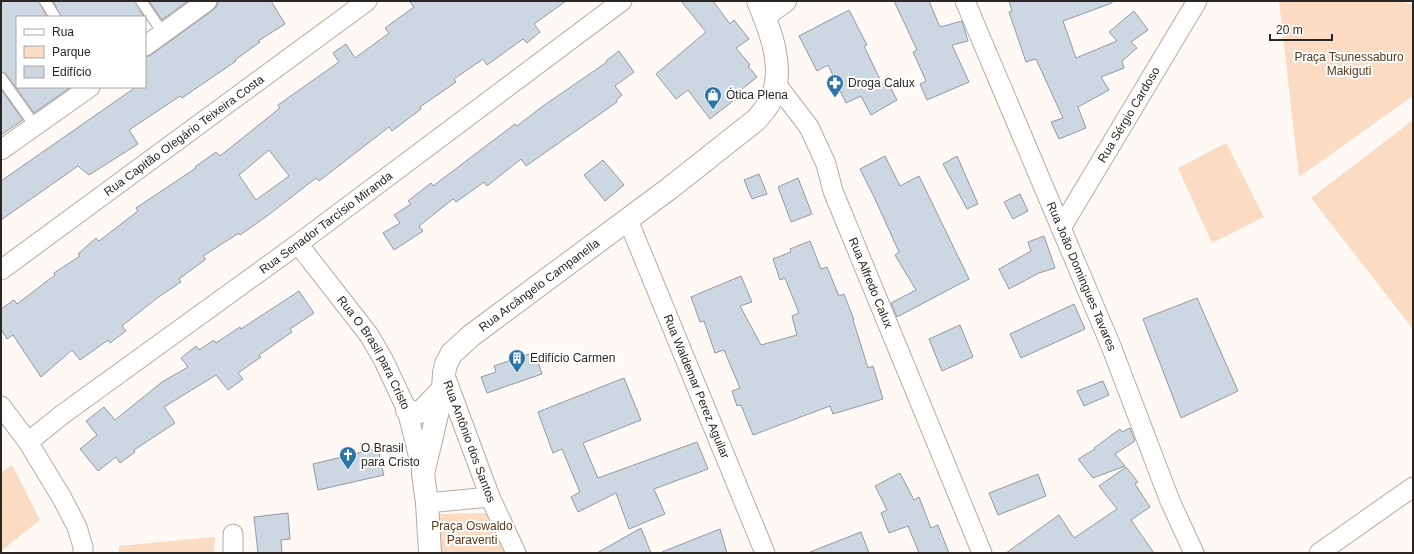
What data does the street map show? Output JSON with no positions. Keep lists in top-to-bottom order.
{
  "streets": {
    "street": [
      "Rua Sérgio Cardoso",
      "Rua Capitão Olegário Teixeira Costa",
      "Rua Senador Tarcísio Miranda",
      "Rua João Domingues Tavares",
      "Rua Alfredo Calux",
      "Rua Arcângelo Campanella",
      "Rua O Brasil para Cristo",
      "Rua Waldemar Perez Aguilar",
      "Rua Antônio dos Santos"
    ]
  },
  "crossings": [
    ["Rua Sérgio Cardoso", "Rua João Domingues Tavares"],
    ["Rua Senador Tarcísio Miranda", "Rua O Brasil para Cristo"],
    ["Rua Alfredo Calux", "Rua Arcângelo Campanella"],
    ["Rua Arcângelo Campanella", "Rua O Brasil para Cristo"],
    ["Rua Arcângelo Campanella", "Rua Waldemar Perez Aguilar"],
    ["Rua Arcângelo Campanella", "Rua Antônio dos Santos"]
  ],
  "parks": ["Praça Tsunessaburo Makiguti", "Praça Oswaldo Paraventi"],
  "places": {
    "pharmacy": ["Droga Calux"],
    "shop": ["Ótica Plena"],
    "building": ["Edifício Carmen"],
    "church": ["O Brasil para Cristo"]
  },
  "legend": ["Rua", "Parque", "Edifício"],
  "scale_bar": "20 m"
}
